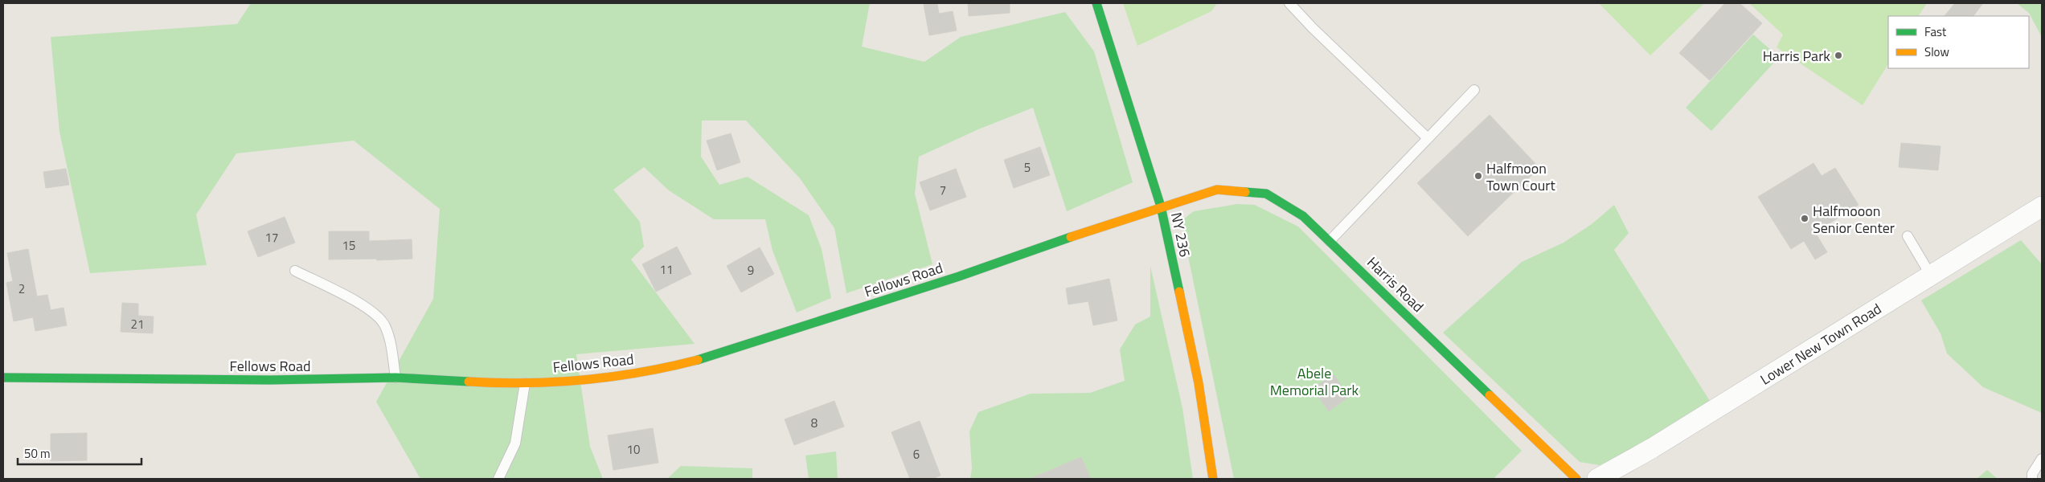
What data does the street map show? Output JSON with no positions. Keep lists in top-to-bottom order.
{
  "streets": {
    "street": [
      "NY 236",
      "Fellows Road",
      "Harris Road",
      "Lower New Town Road"
    ]
  },
  "crossings": [
    ["NY 236", "Fellows Road"],
    ["NY 236", "Harris Road"],
    ["Fellows Road", "Harris Road"]
  ],
  "parks": ["Abele Memorial Park"],
  "places": ["Harris Park", "Halfmoon Town Court", "Halfmooon Senior Center"],
  "house_numbers": [
    "5",
    "7",
    "17",
    "15",
    "11",
    "9",
    "2",
    "21",
    "8",
    "10",
    "6"
  ],
  "legend": ["Fast", "Slow"],
  "scale_bar": "50 m"
}
